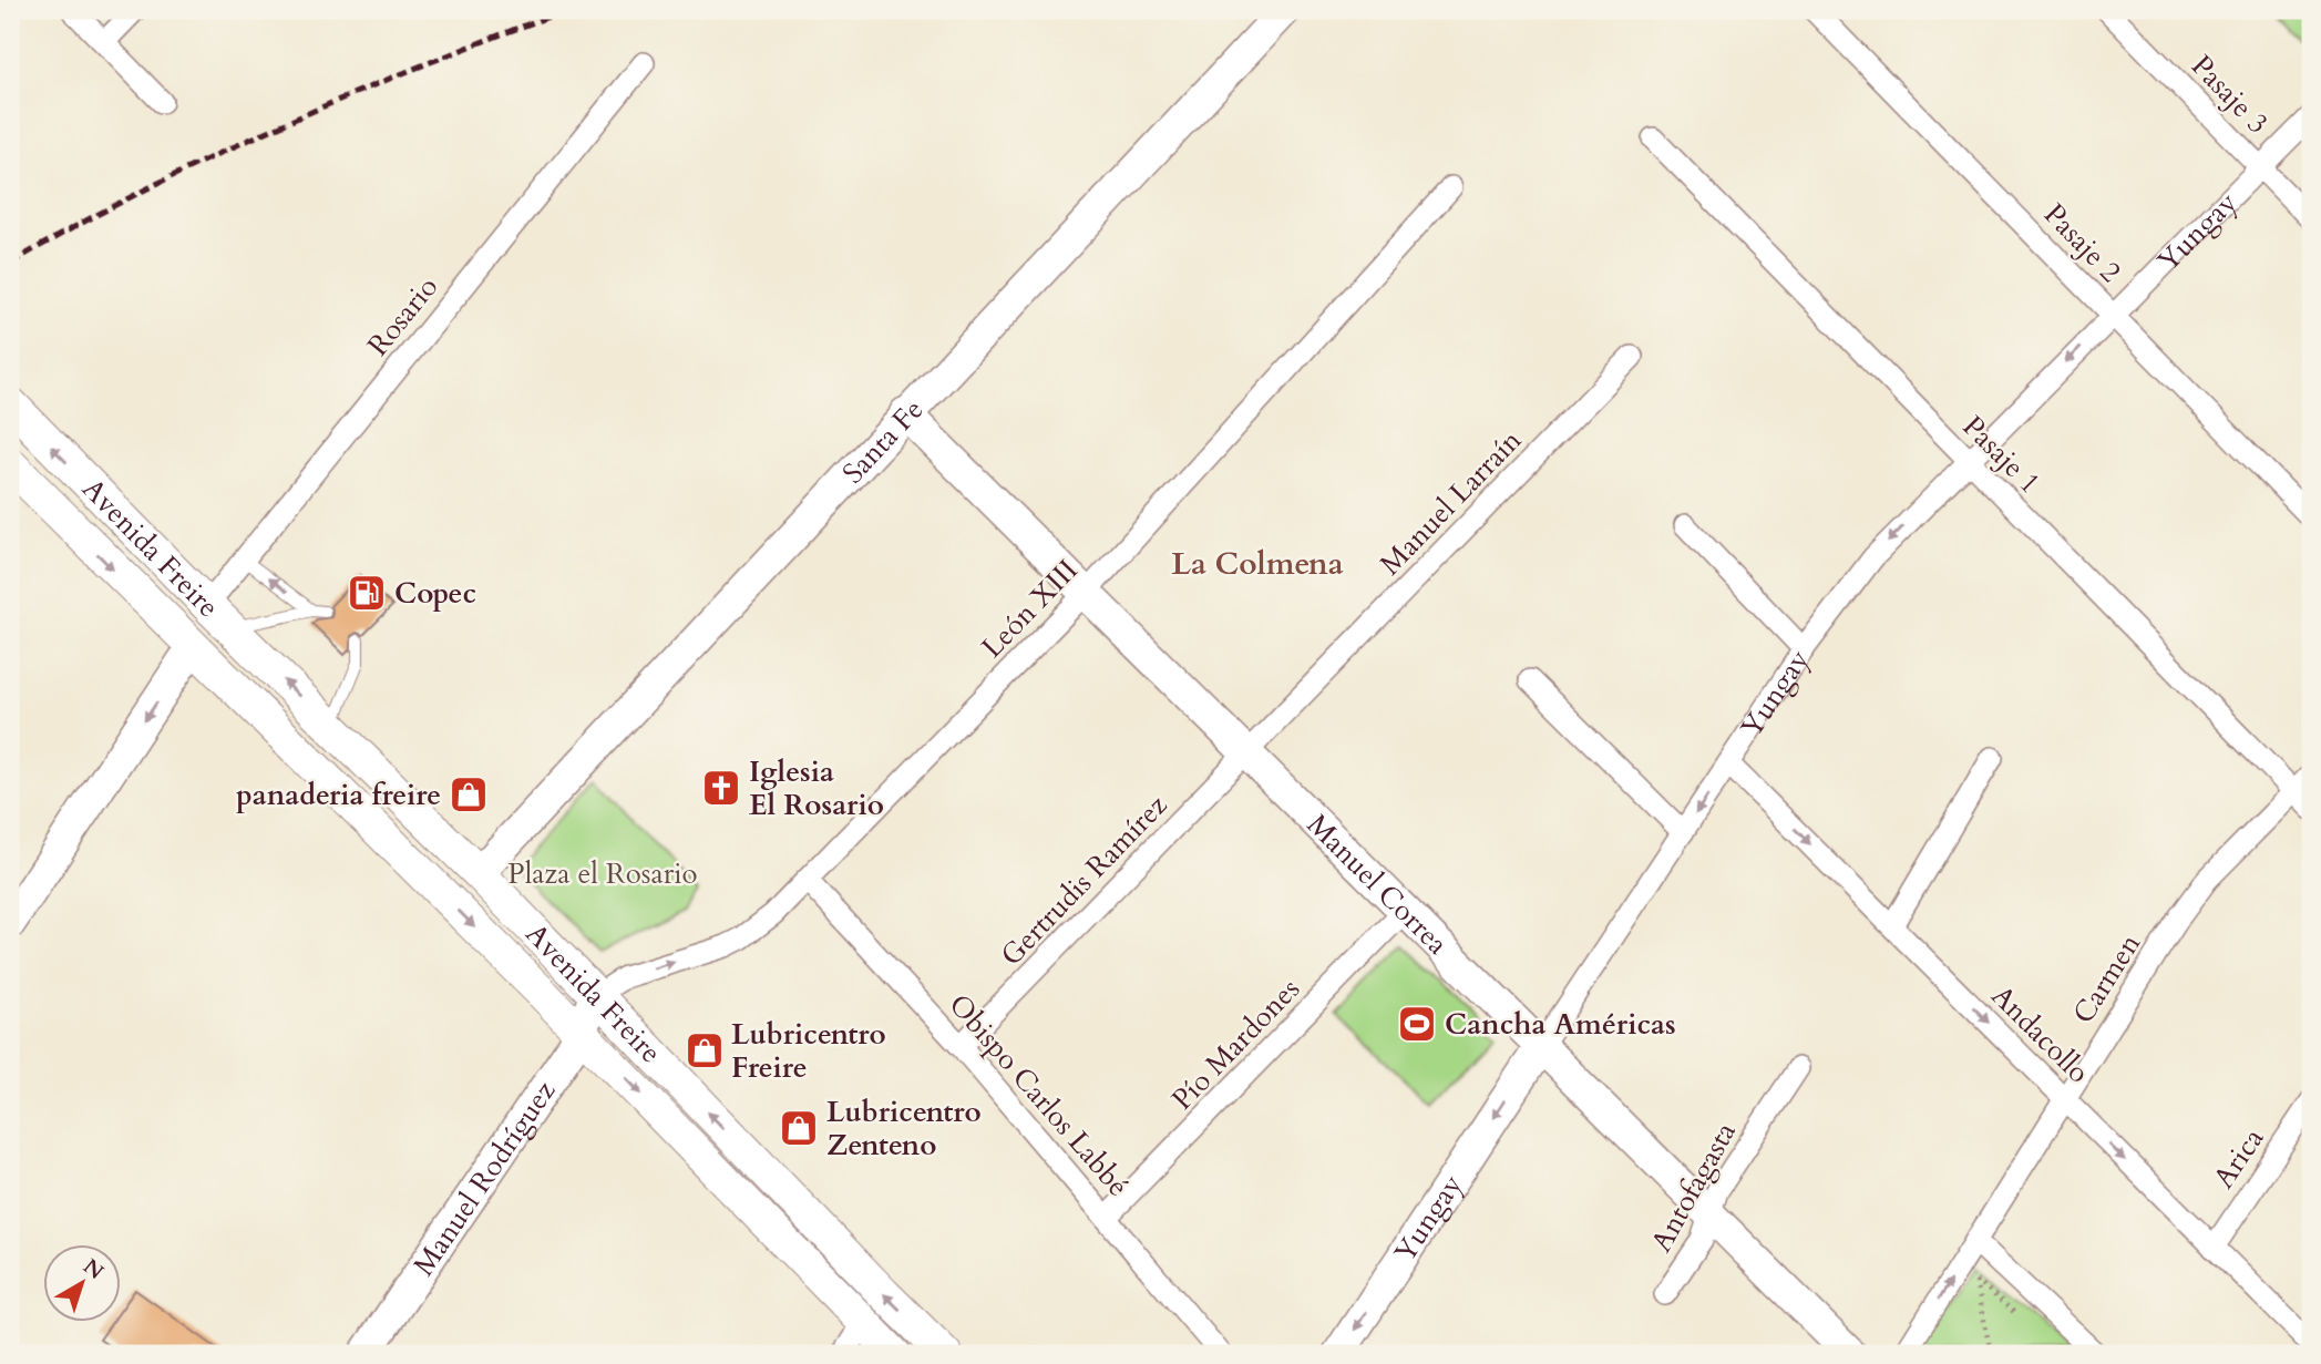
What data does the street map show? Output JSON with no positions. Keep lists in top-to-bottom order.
{
  "streets": {
    "main road": ["Avenida Freire"],
    "street": [
      "Pasaje 3",
      "Yungay",
      "Pasaje 2",
      "Rosario",
      "Santa Fe",
      "Pasaje 1",
      "Manuel Larraín",
      "León XIII",
      "Gertrudis Ramírez",
      "Manuel Correa",
      "Carmen",
      "Andacollo",
      "Pío Mardones",
      "Obispo Carlos Labbé",
      "Arica",
      "Manuel Rodríguez",
      "Antofagasta"
    ]
  },
  "crossings": [
    ["Pasaje 3", "Yungay"],
    ["Yungay", "Pasaje 2"],
    ["Yungay", "Pasaje 1"],
    ["Yungay", "Manuel Correa"],
    ["Yungay", "Andacollo"],
    ["Rosario", "Avenida Freire"],
    ["Santa Fe", "Avenida Freire"],
    ["Santa Fe", "Manuel Correa"],
    ["Pasaje 1", "Carmen"],
    ["Manuel Larraín", "Gertrudis Ramírez"],
    ["Manuel Larraín", "Manuel Correa"],
    ["Avenida Freire", "León XIII"],
    ["Avenida Freire", "Manuel Rodríguez"],
    ["León XIII", "Manuel Correa"],
    ["León XIII", "Obispo Carlos Labbé"],
    ["León XIII", "Manuel Rodríguez"],
    ["Gertrudis Ramírez", "Manuel Correa"],
    ["Gertrudis Ramírez", "Obispo Carlos Labbé"],
    ["Manuel Correa", "Pío Mardones"],
    ["Manuel Correa", "Antofagasta"],
    ["Carmen", "Andacollo"],
    ["Andacollo", "Arica"],
    ["Pío Mardones", "Obispo Carlos Labbé"]
  ],
  "one_way": ["Yungay", "Andacollo"],
  "districts": ["La Colmena"],
  "parks": ["Plaza el Rosario"],
  "places": {
    "fuel station": ["Copec"],
    "church": ["Iglesia El Rosario"],
    "shop": ["panaderia freire", "Lubricentro Freire", "Lubricentro Zenteno"],
    "sports": ["Cancha Américas"]
  },
  "north": "top right"
}
